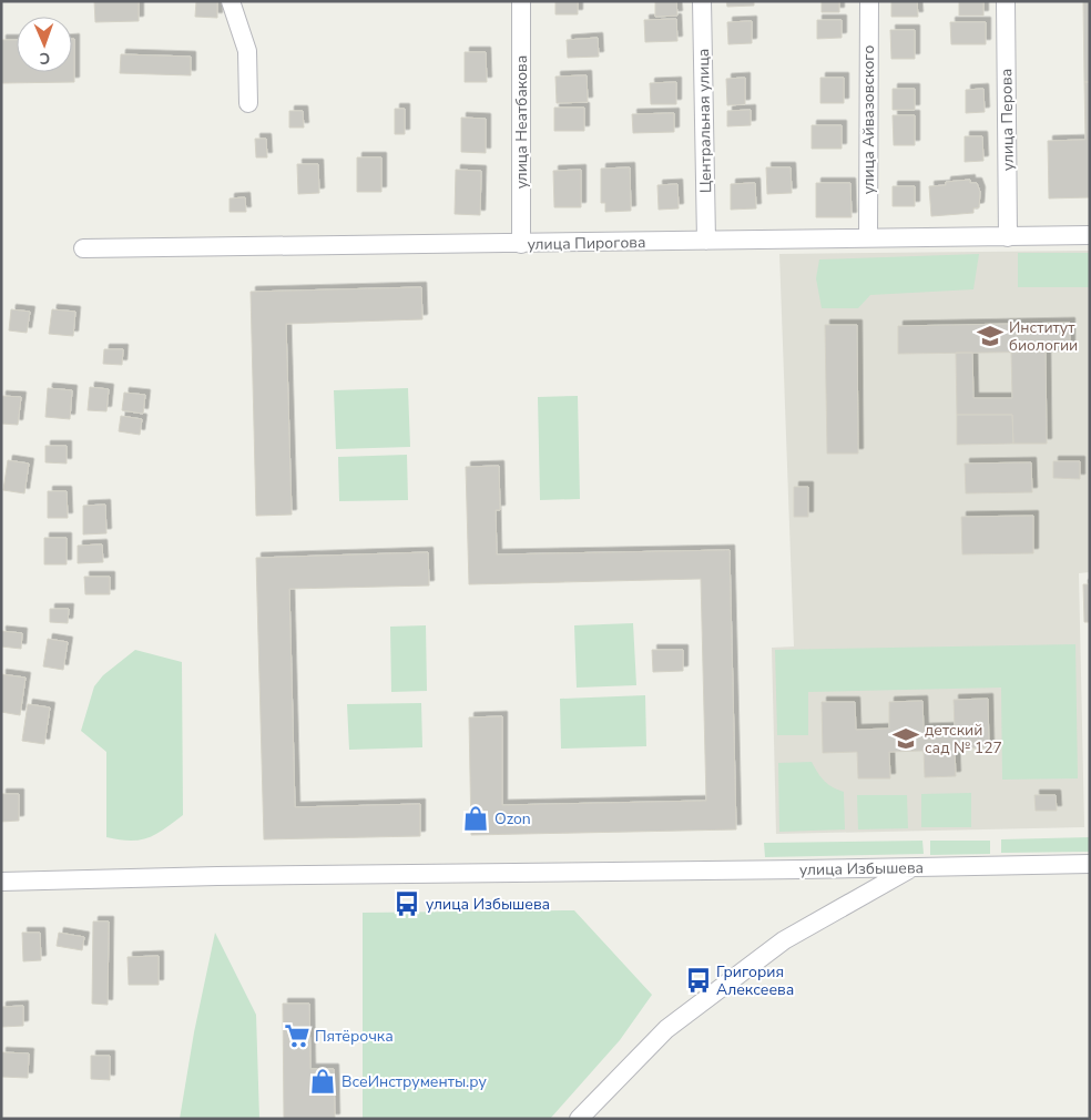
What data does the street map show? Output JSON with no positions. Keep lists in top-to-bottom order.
{
  "streets": {
    "street": [
      "улица Айвазовского",
      "улица Перова",
      "Центральная улица",
      "улица Неатбакова",
      "улица Пирогова",
      "улица Избышева"
    ]
  },
  "crossings": [
    ["улица Айвазовского", "улица Пирогова"],
    ["улица Перова", "улица Пирогова"],
    ["Центральная улица", "улица Пирогова"],
    ["улица Неатбакова", "улица Пирогова"]
  ],
  "places": {
    "school or university": ["Институт биологии", "детский сад № 127"],
    "shop": ["Ozon", "ВсеИнструменты.ру"],
    "bus stop": ["улица Избышева", "Григория Алексеева"],
    "supermarket": ["Пятёрочка"]
  },
  "north": "bottom"
}
